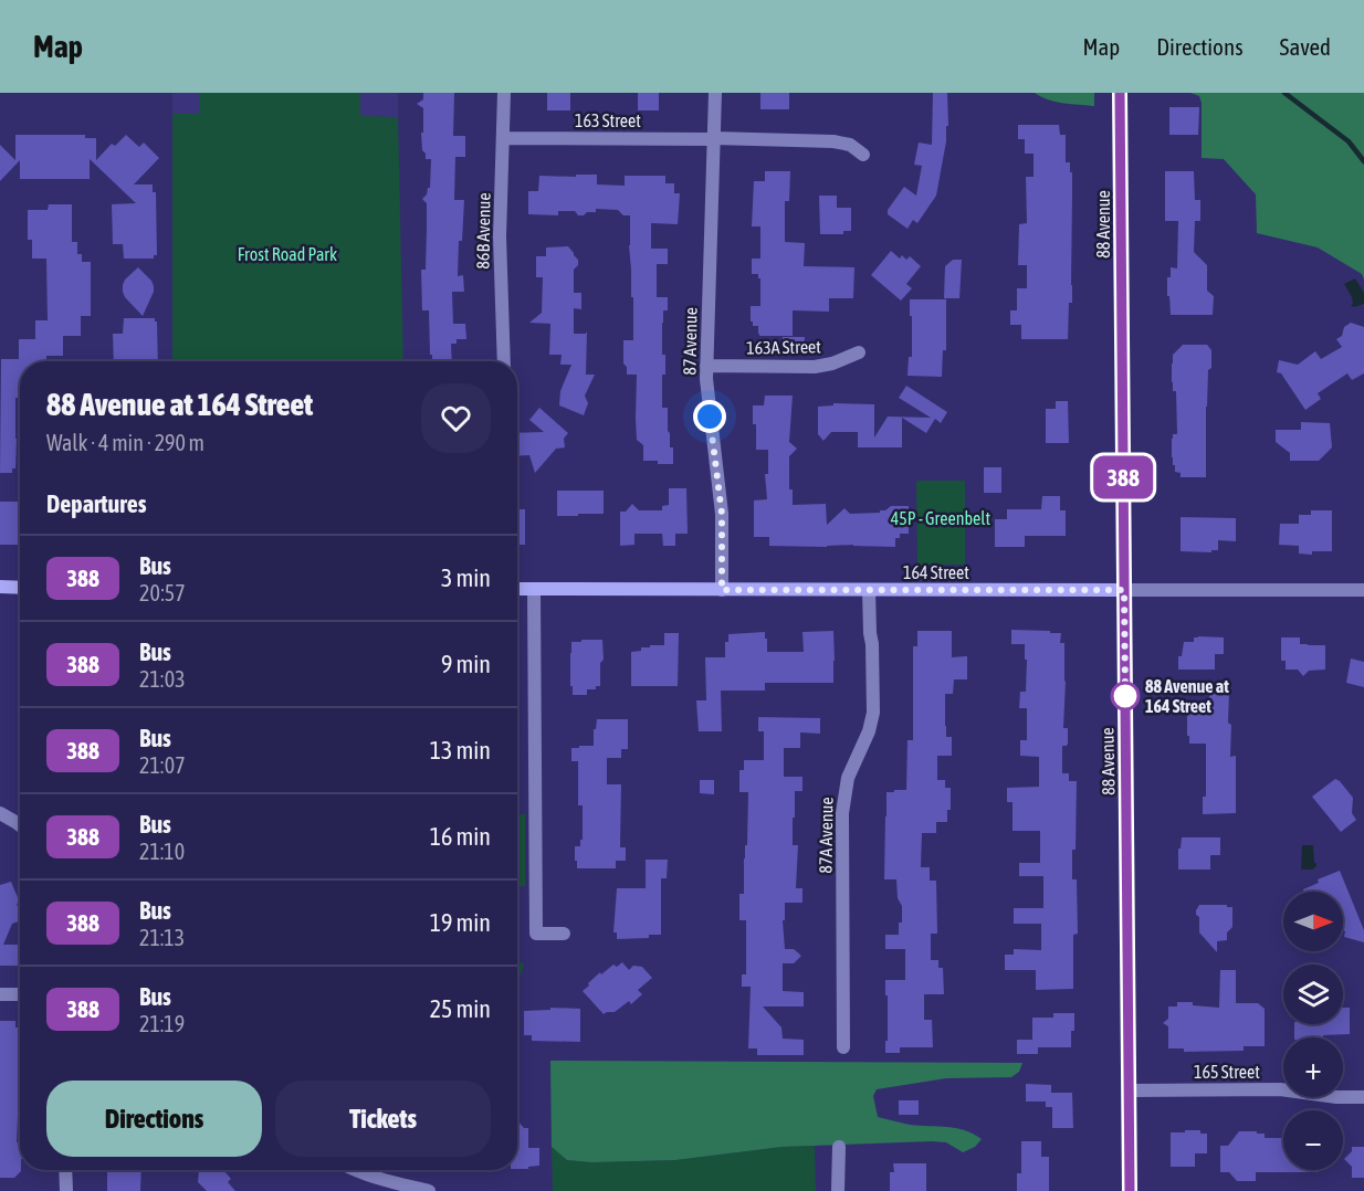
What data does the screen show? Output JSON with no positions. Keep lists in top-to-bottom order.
{
  "streets": {
    "main road": ["88 Avenue", "164 Street"],
    "street": [
      "163 Street",
      "86B Avenue",
      "87 Avenue",
      "163A Street",
      "87A Avenue",
      "165 Street"
    ]
  },
  "crossings": [
    ["163 Street", "86B Avenue"],
    ["163 Street", "87 Avenue"],
    ["88 Avenue", "164 Street"],
    ["88 Avenue", "165 Street"],
    ["87 Avenue", "163A Street"],
    ["87 Avenue", "164 Street"],
    ["164 Street", "87A Avenue"]
  ],
  "parks": ["Frost Road Park", "45P - Greenbelt"],
  "places": ["88 Avenue at 164 Street"],
  "lines": ["bus line 388"],
  "north": "right",
  "page": {
    "header": "Map",
    "nav": ["Map", "Directions", "Saved"],
    "on_map": "388",
    "heading": [
      ["88 Avenue at 164 Street", "Walk · 4 min · 290 m"],
      "Departures"
    ],
    "list": [
      {
        "mark": "388",
        "name": "Bus",
        "note": "20:57",
        "value": "3 min"
      },
      {
        "mark": "388",
        "name": "Bus",
        "note": "21:03",
        "value": "9 min"
      },
      {
        "mark": "388",
        "name": "Bus",
        "note": "21:07",
        "value": "13 min"
      },
      {
        "mark": "388",
        "name": "Bus",
        "note": "21:10",
        "value": "16 min"
      },
      {
        "mark": "388",
        "name": "Bus",
        "note": "21:13",
        "value": "19 min"
      },
      {
        "mark": "388",
        "name": "Bus",
        "note": "21:19",
        "value": "25 min"
      }
    ],
    "map_buttons": ["+", "−"],
    "buttons": ["Directions", "Tickets"]
  }
}
